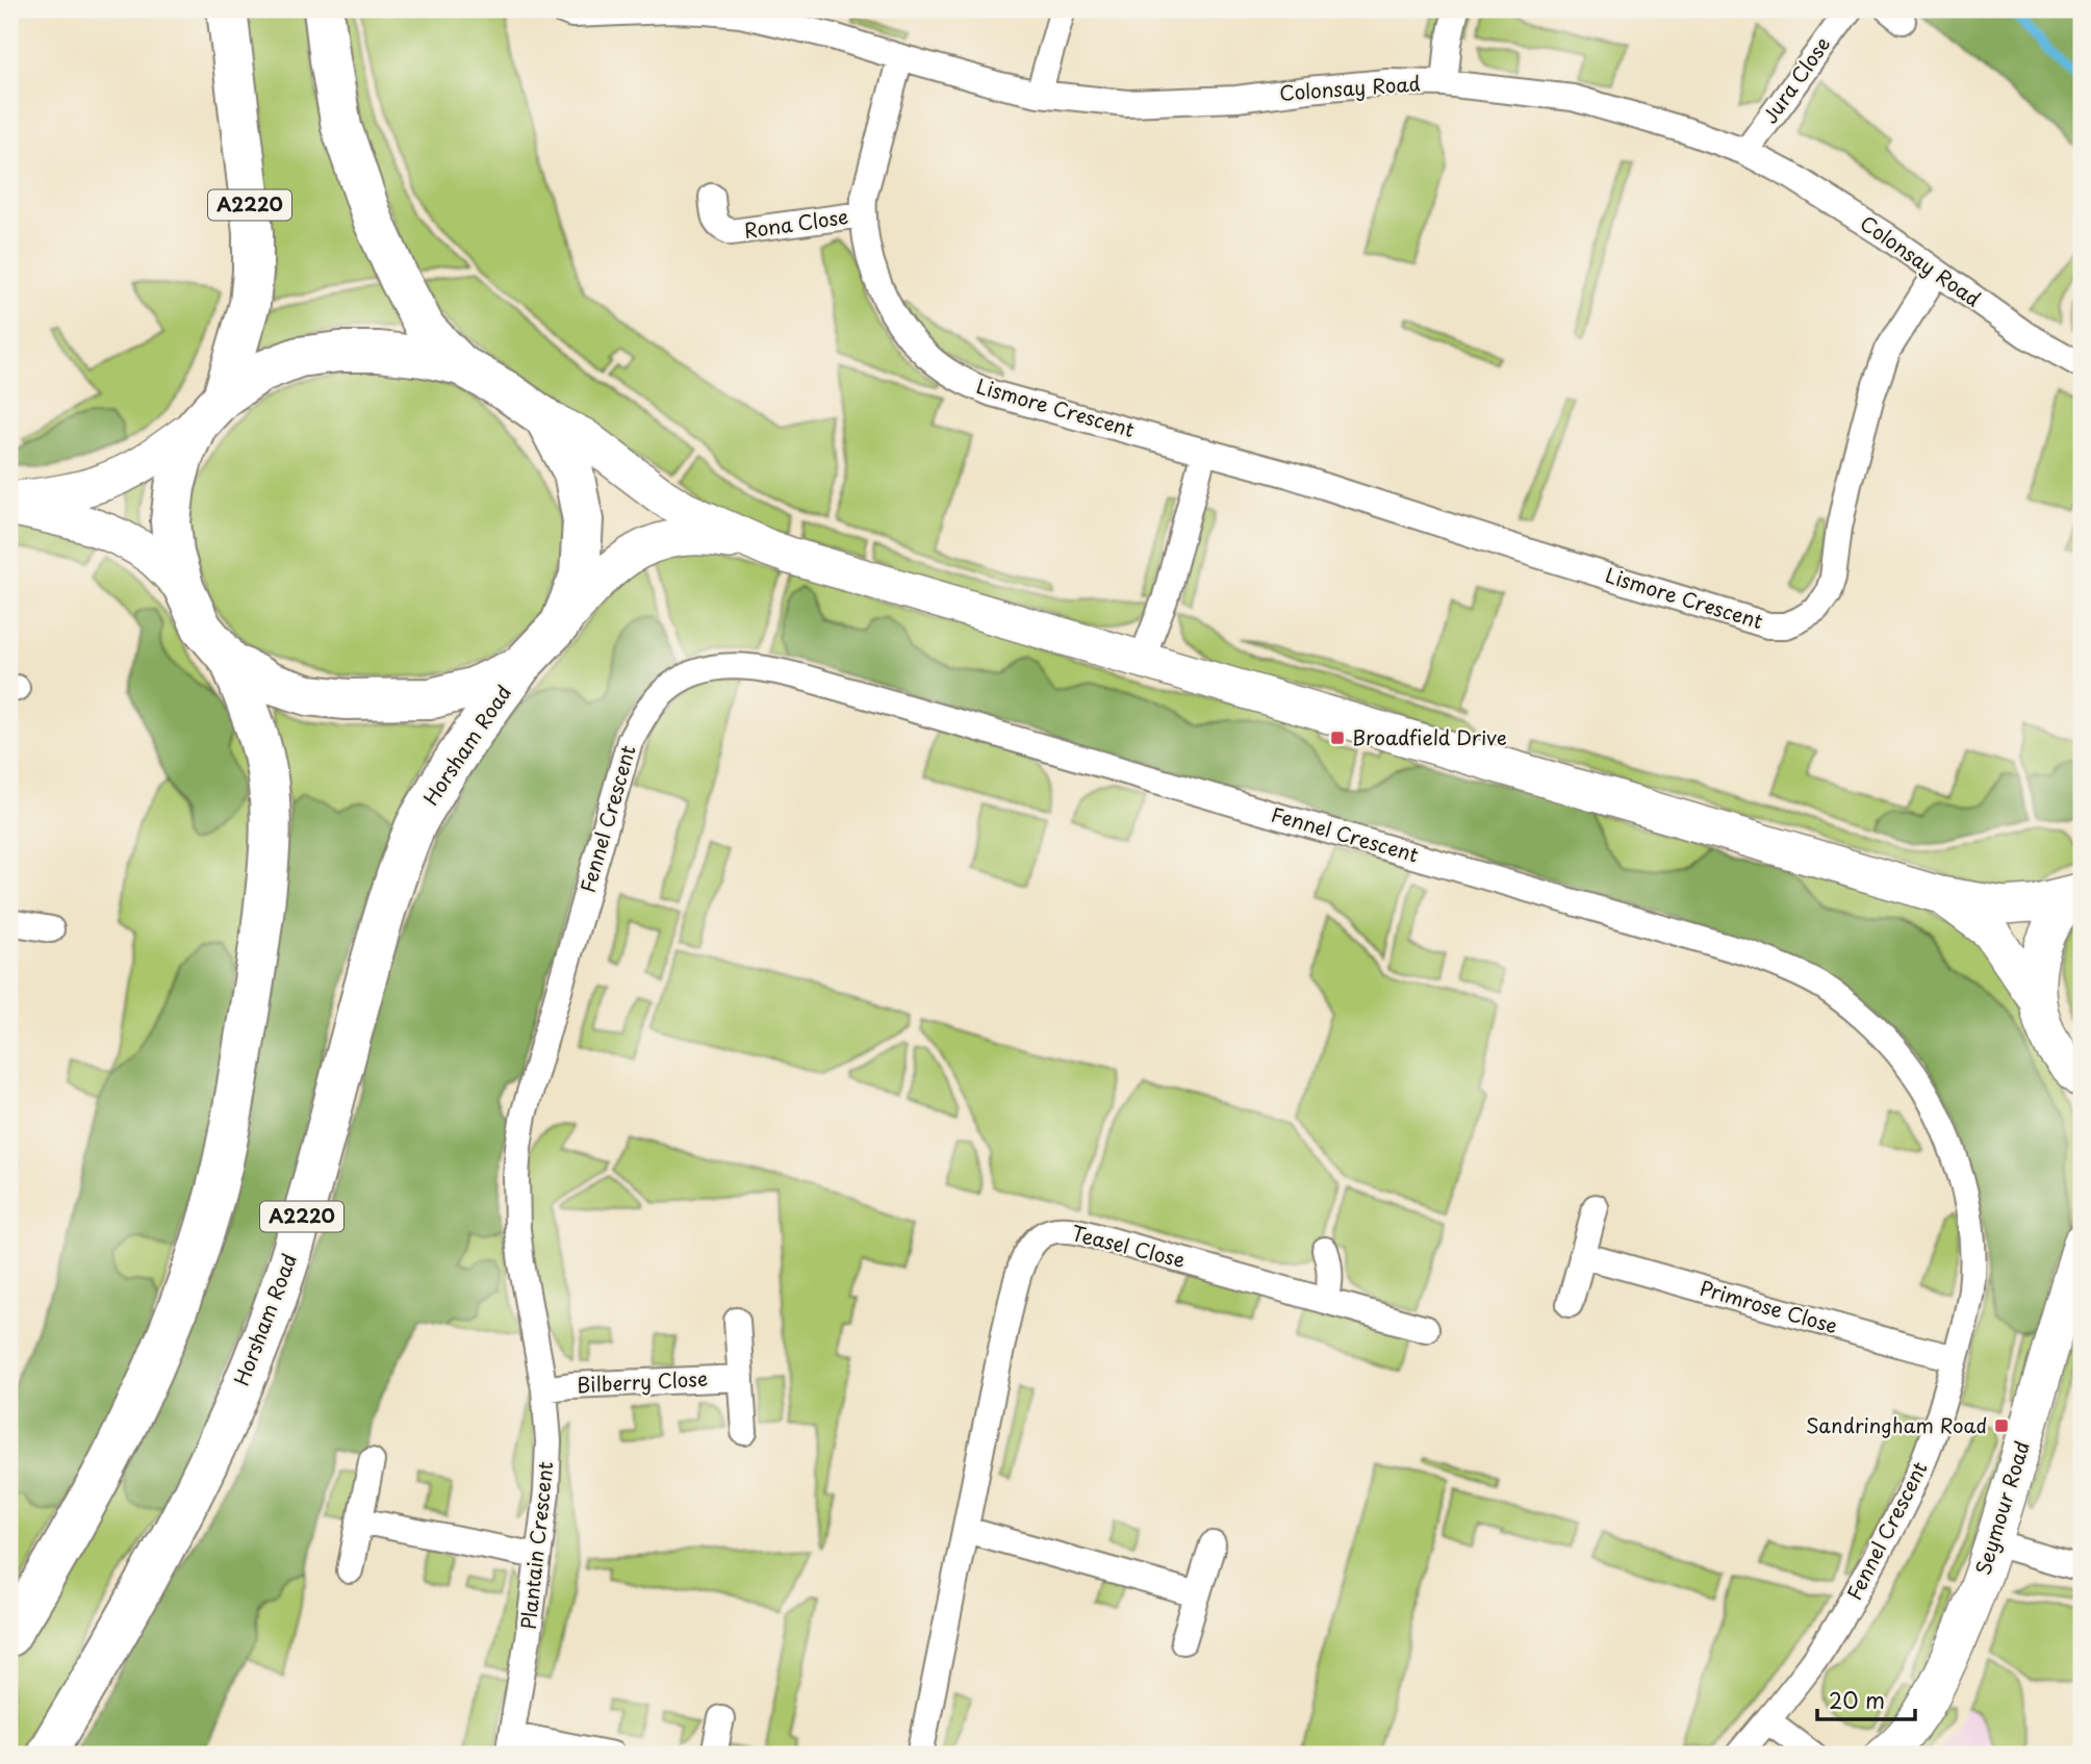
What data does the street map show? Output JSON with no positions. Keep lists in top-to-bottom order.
{
  "streets": {
    "main road": ["A2220", "Horsham Road"],
    "street": [
      "Jura Close",
      "Colonsay Road",
      "Rona Close",
      "Lismore Crescent",
      "Fennel Crescent",
      "Teasel Close",
      "Primrose Close",
      "Bilberry Close",
      "Seymour Road",
      "Plantain Crescent"
    ]
  },
  "crossings": [
    ["Jura Close", "Colonsay Road"],
    ["Colonsay Road", "Lismore Crescent"],
    ["Rona Close", "Lismore Crescent"],
    ["Fennel Crescent", "Primrose Close"],
    ["Fennel Crescent", "Plantain Crescent"],
    ["Bilberry Close", "Plantain Crescent"]
  ],
  "places": {
    "transit": ["Broadfield Drive", "Sandringham Road"]
  },
  "scale_bar": "20 m"
}
